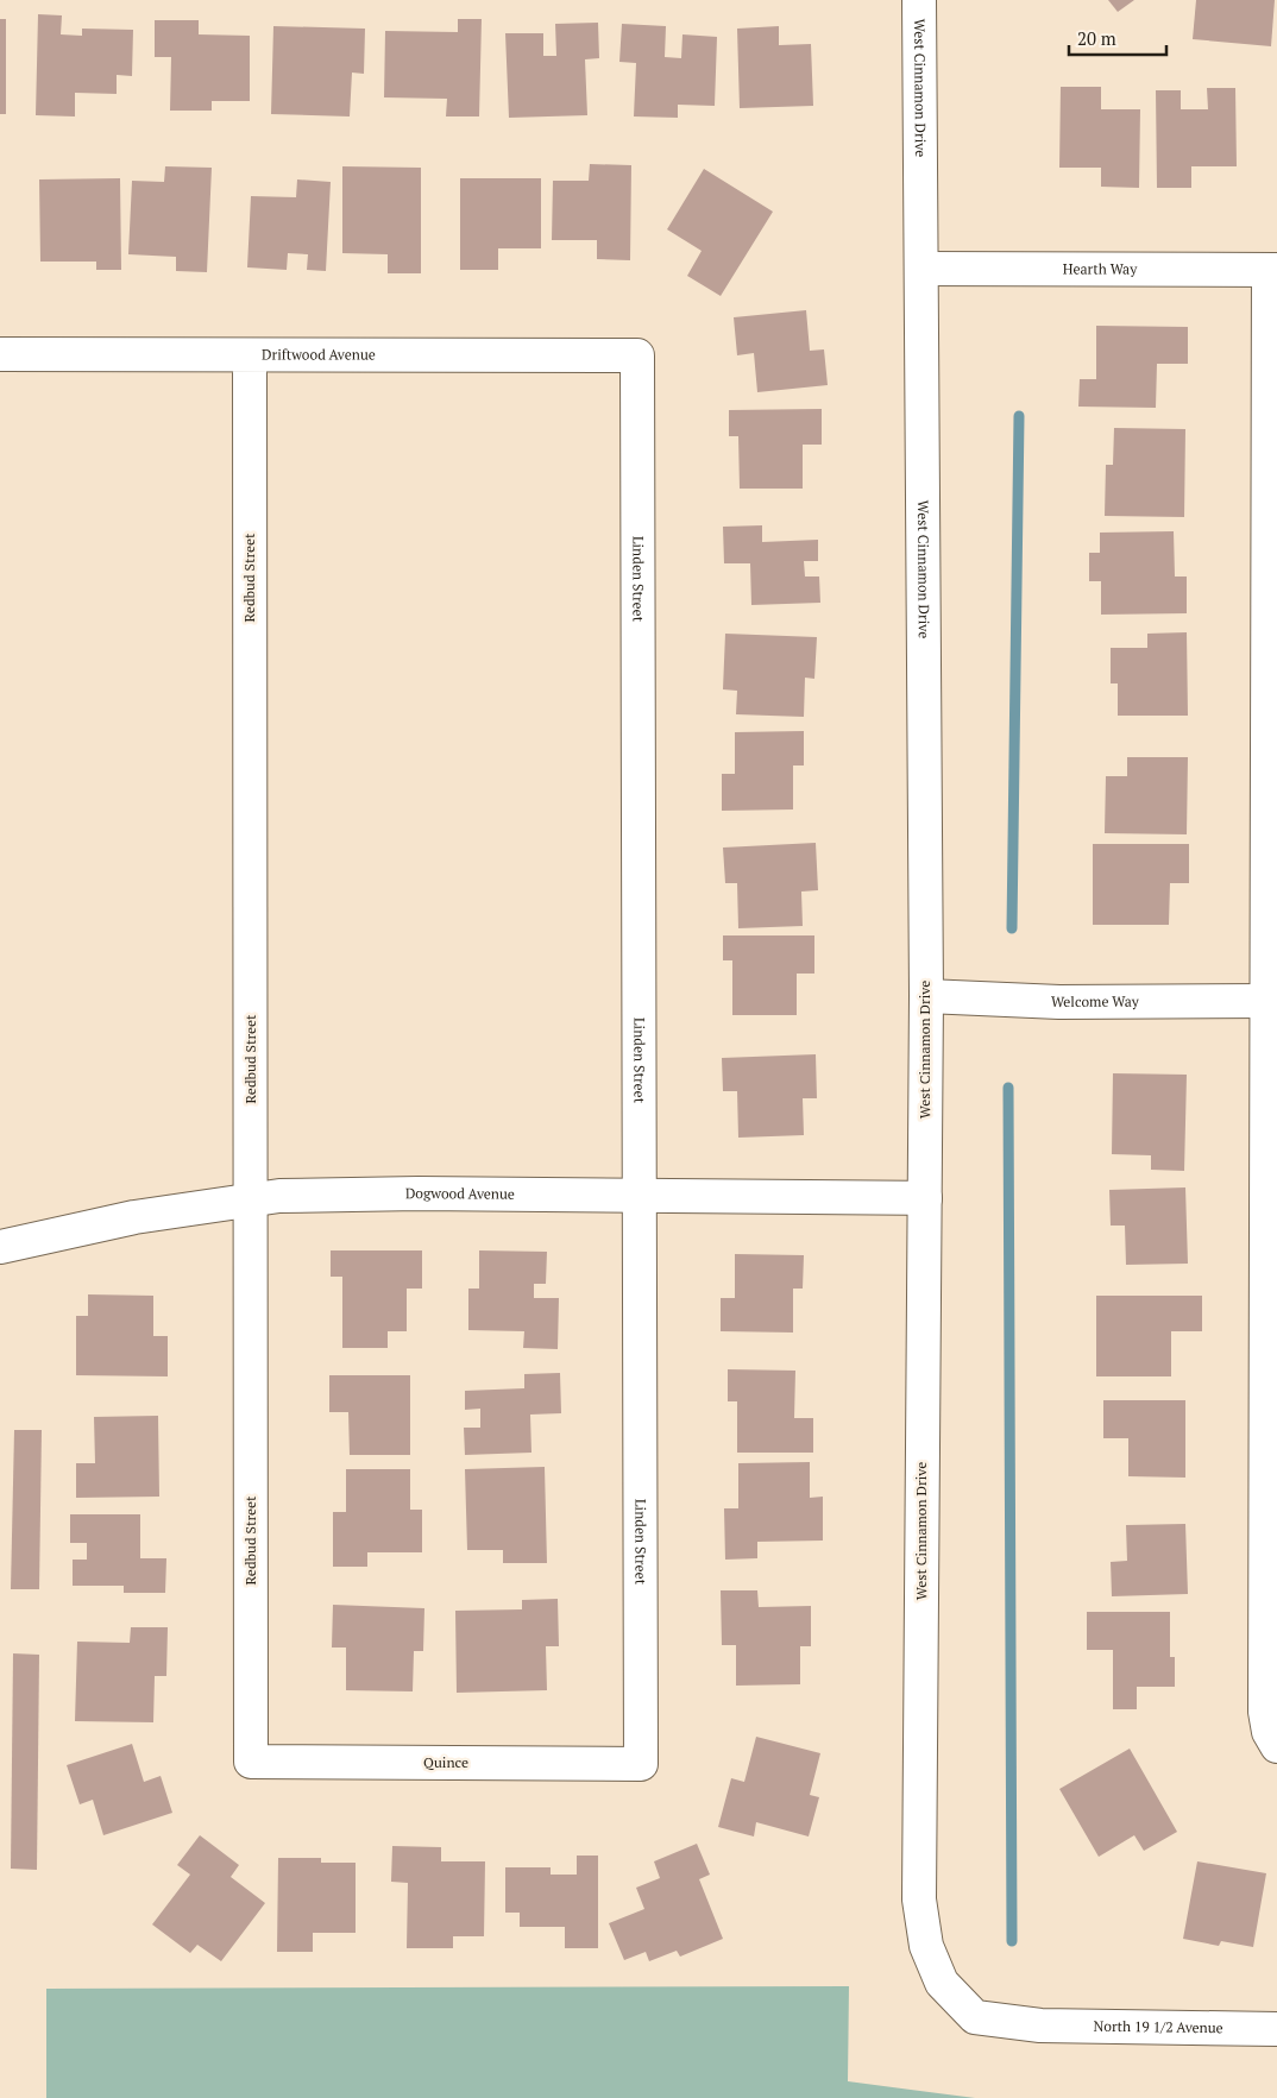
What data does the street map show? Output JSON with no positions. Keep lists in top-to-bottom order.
{
  "streets": {
    "street": [
      "West Cinnamon Drive",
      "Hearth Way",
      "Driftwood Avenue",
      "Redbud Street",
      "Linden Street",
      "Welcome Way",
      "Dogwood Avenue",
      "Quince",
      "North 19 1/2 Avenue"
    ]
  },
  "crossings": [
    ["West Cinnamon Drive", "Hearth Way"],
    ["West Cinnamon Drive", "Welcome Way"],
    ["West Cinnamon Drive", "Dogwood Avenue"],
    ["West Cinnamon Drive", "North 19 1/2 Avenue"],
    ["Driftwood Avenue", "Redbud Street"],
    ["Driftwood Avenue", "Linden Street"],
    ["Redbud Street", "Dogwood Avenue"],
    ["Redbud Street", "Quince"],
    ["Linden Street", "Dogwood Avenue"],
    ["Linden Street", "Quince"]
  ],
  "scale_bar": "20 m"
}
